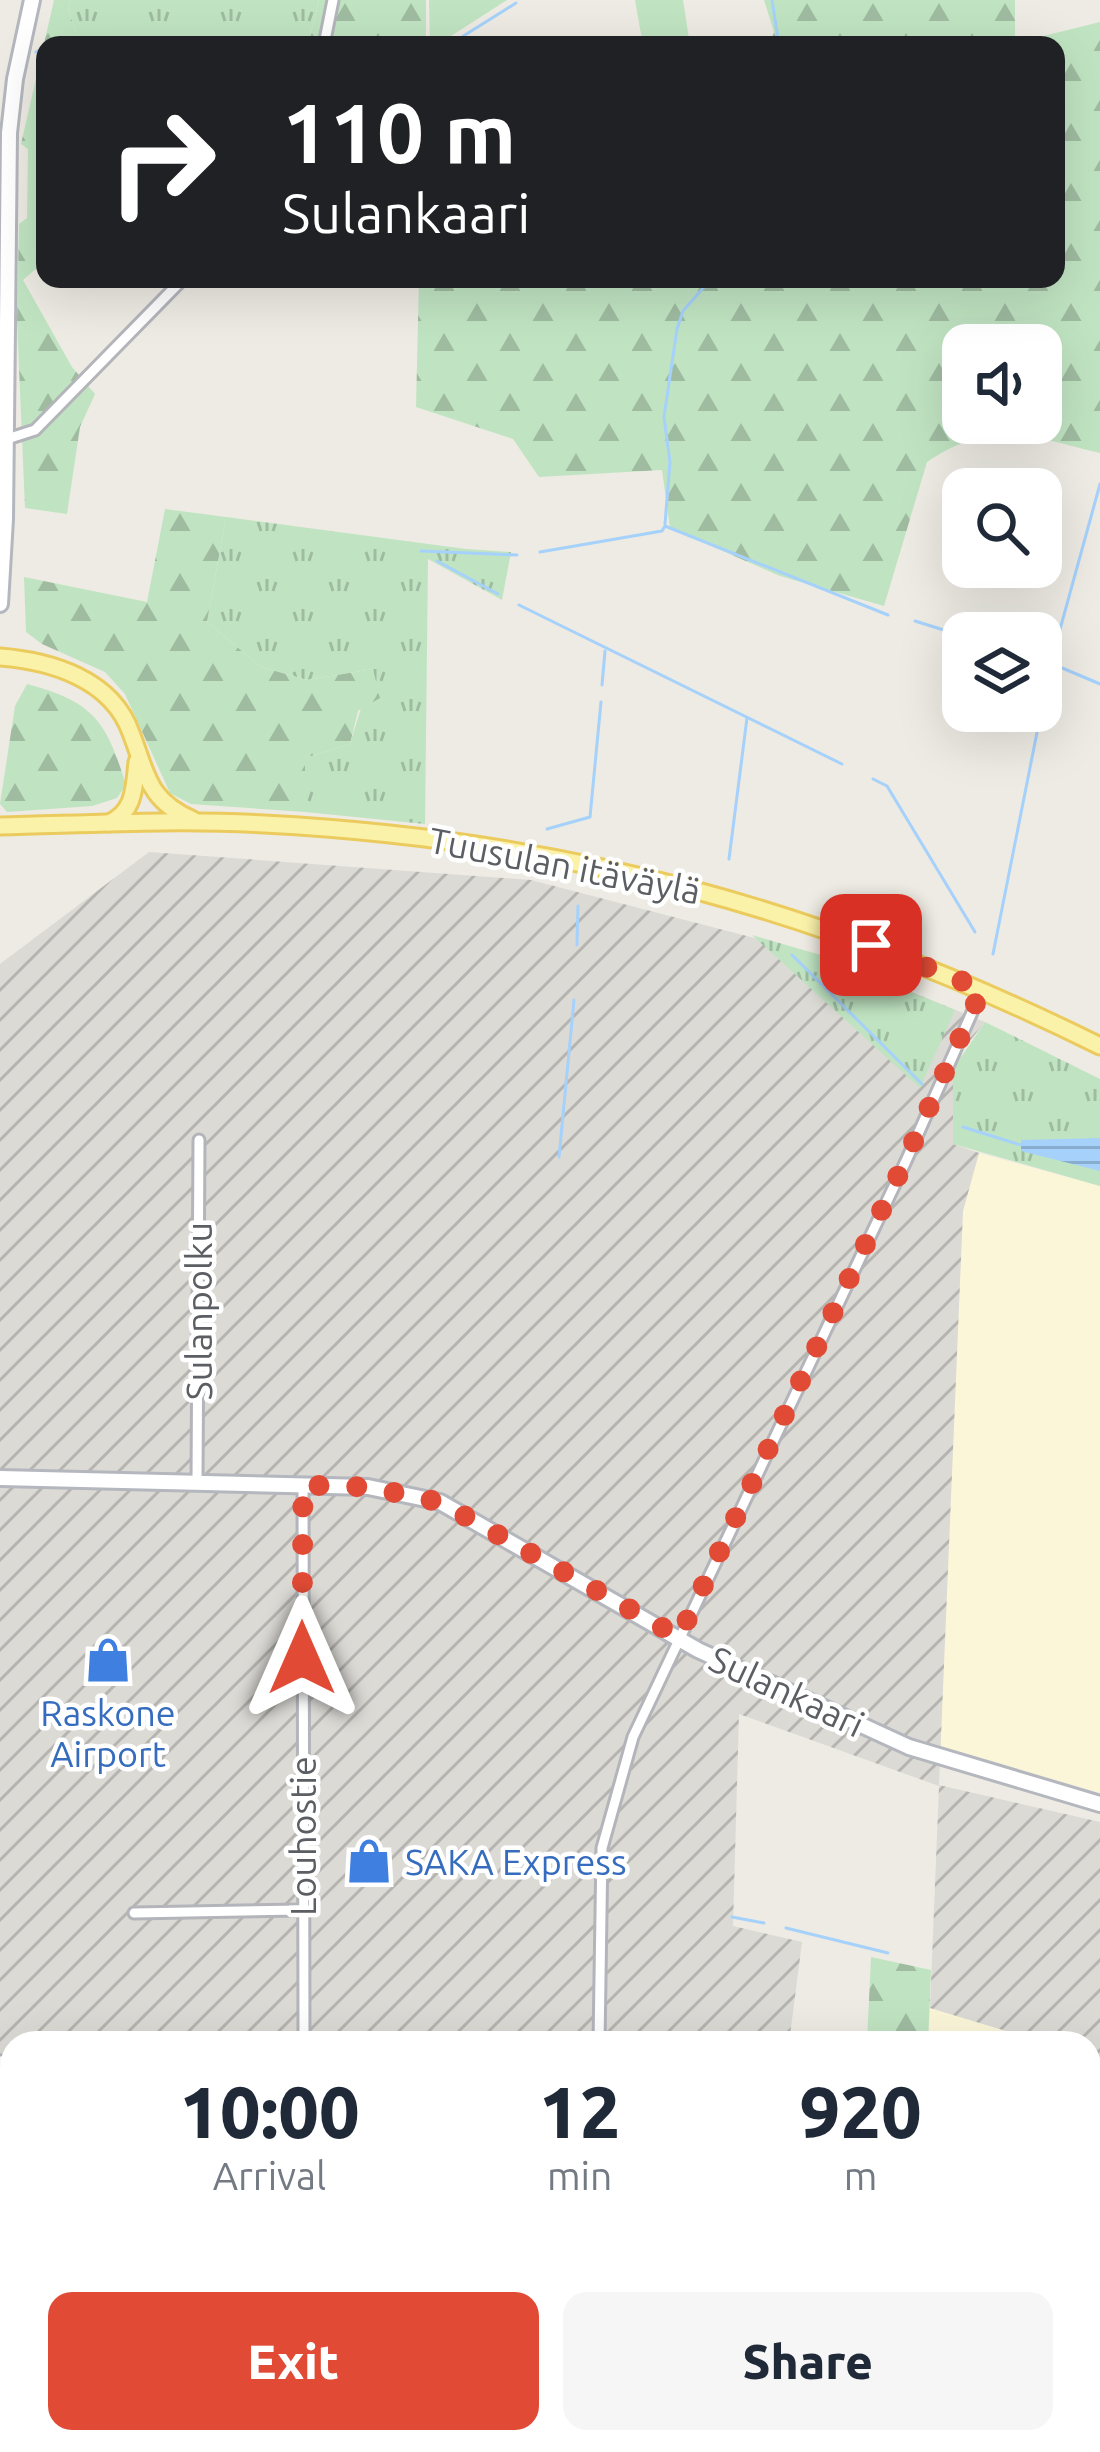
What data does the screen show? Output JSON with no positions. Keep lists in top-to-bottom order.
{
  "streets": {
    "main road": ["Tuusulan itäväylä"],
    "street": ["Sulanpolku", "Sulankaari", "Louhostie"]
  },
  "crossings": [
    ["Sulanpolku", "Sulankaari"],
    ["Sulankaari", "Louhostie"]
  ],
  "places": {
    "shop": ["Raskone Airport", "SAKA Express"]
  },
  "page": {
    "turn": ["110 m", "Sulankaari"],
    "eta": [
      "10:00",
      "Arrival",
      "12",
      "min",
      "920",
      "m"
    ],
    "buttons": ["Exit", "Share"]
  }
}
